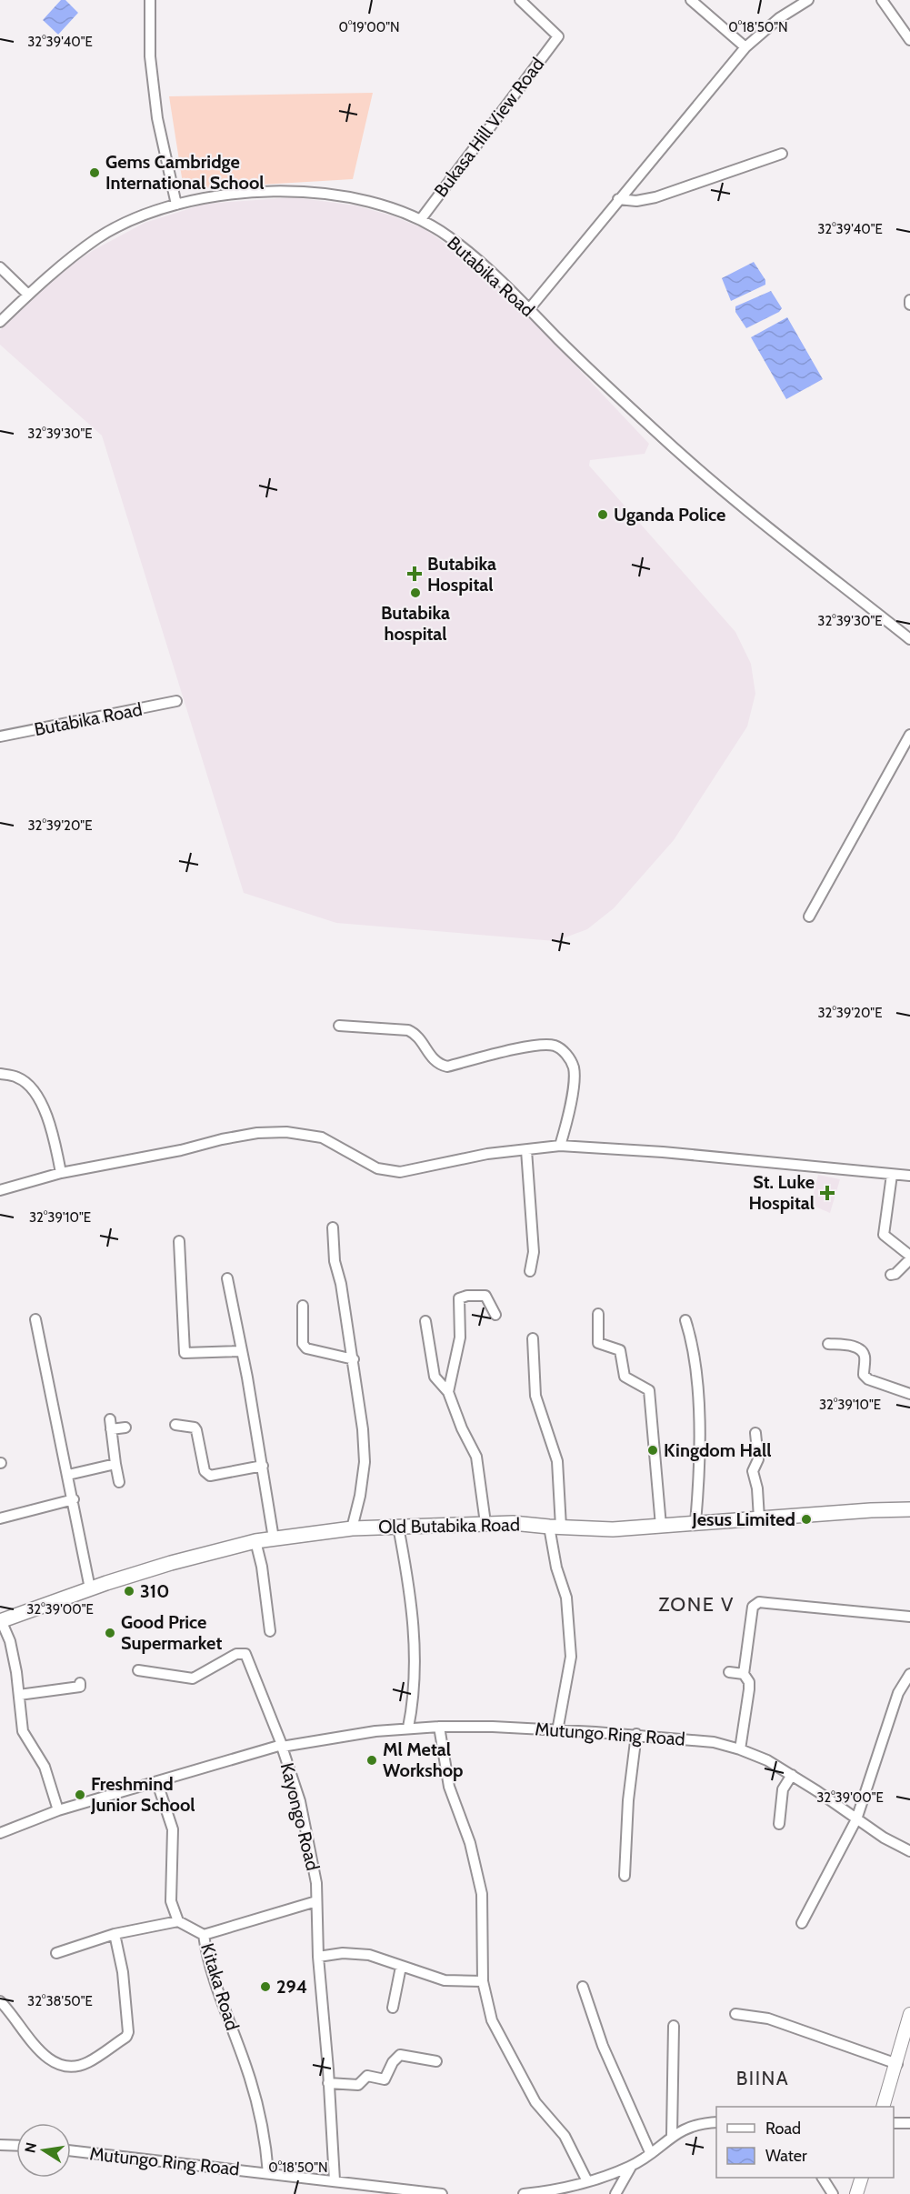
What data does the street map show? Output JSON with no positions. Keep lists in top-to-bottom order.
{
  "streets": {
    "main road": ["Old Butabika Road"],
    "street": [
      "Bukasa Hill View Road",
      "Butabika Road",
      "Mutungo Ring Road",
      "Kayongo Road",
      "Kitaka Road"
    ]
  },
  "crossings": [
    ["Bukasa Hill View Road", "Butabika Road"],
    ["Mutungo Ring Road", "Kayongo Road"],
    ["Mutungo Ring Road", "Kitaka Road"]
  ],
  "districts": ["ZONE V", "BIINA"],
  "places": {
    "other": [
      "Gems Cambridge International School",
      "Uganda Police",
      "Butabika hospital",
      "Kingdom Hall",
      "Jesus Limited",
      "310",
      "Good Price Supermarket",
      "Ml Metal Workshop",
      "Freshmind Junior School",
      "294"
    ],
    "health": ["Butabika Hospital", "St. Luke Hospital"]
  },
  "legend": ["Road", "Water"],
  "north": "left",
  "coordinates": [
    "0°19'00\"N",
    "0°18'50\"N",
    "32°39'40\"E",
    "32°39'30\"E",
    "32°39'20\"E",
    "32°39'10\"E",
    "32°39'00\"E",
    "32°38'50\"E"
  ]
}
